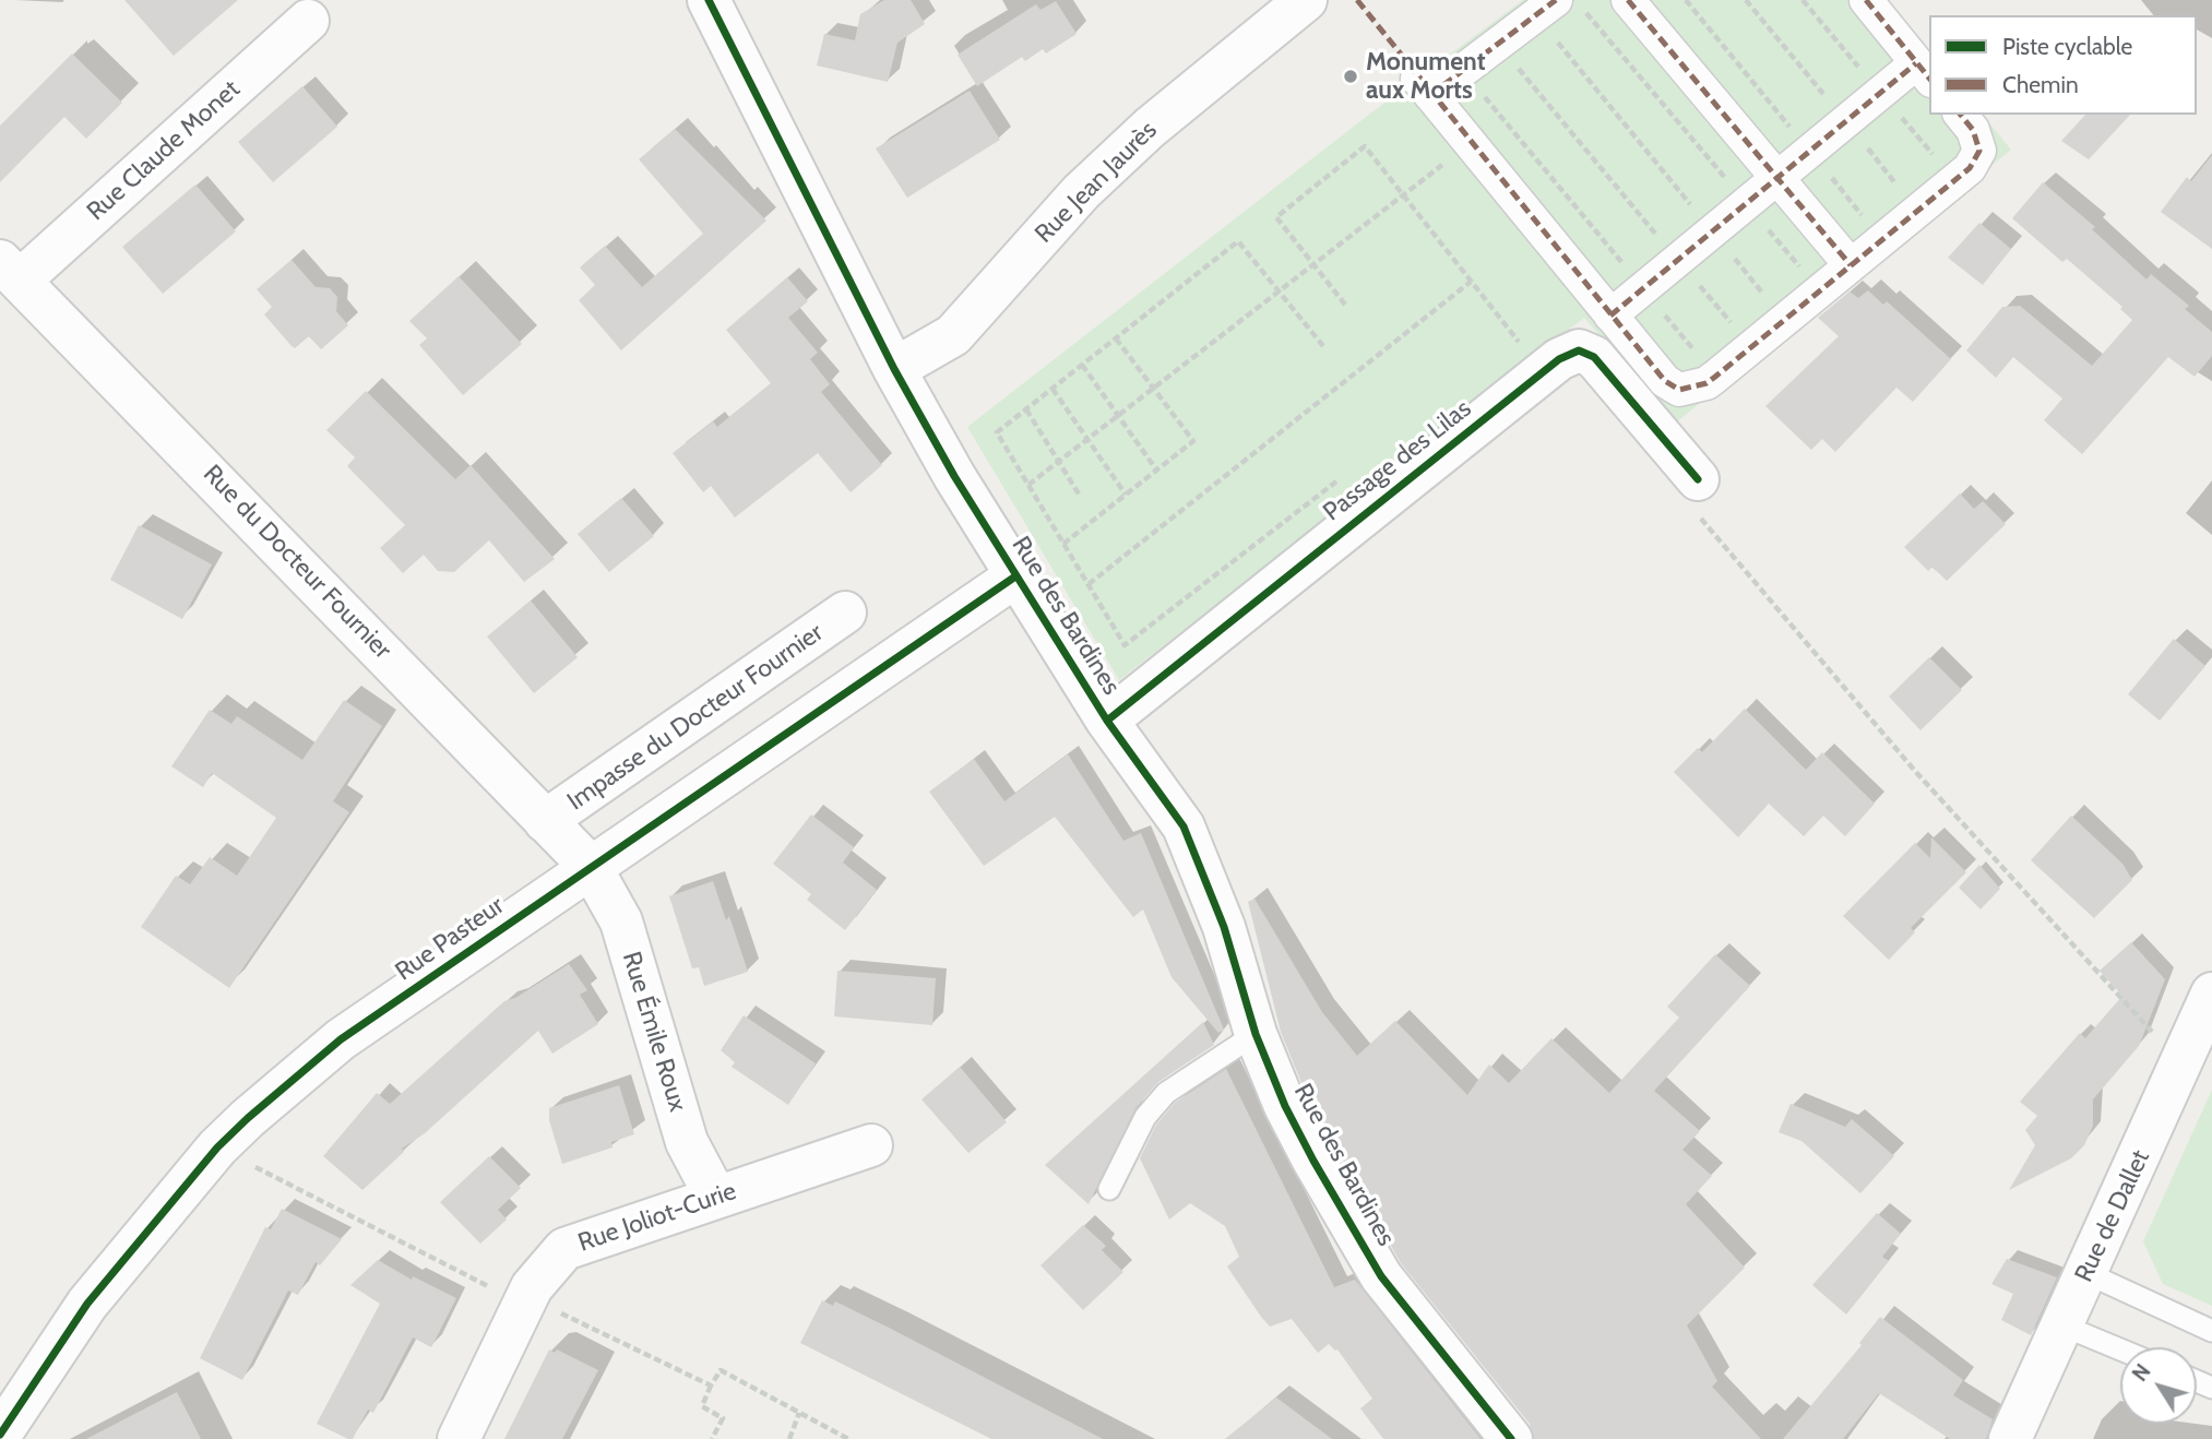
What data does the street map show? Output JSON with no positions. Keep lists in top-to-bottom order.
{
  "streets": {
    "street": [
      "Rue Claude Monet",
      "Rue Jean Jaurès",
      "Passage des Lilas",
      "Rue du Docteur Fournier",
      "Rue des Bardines",
      "Impasse du Docteur Fournier",
      "Rue Pasteur",
      "Rue Émile Roux",
      "Rue de Dallet",
      "Rue Joliot-Curie"
    ]
  },
  "crossings": [
    ["Rue Claude Monet", "Rue du Docteur Fournier"],
    ["Rue Jean Jaurès", "Rue des Bardines"],
    ["Passage des Lilas", "Rue des Bardines"],
    ["Rue du Docteur Fournier", "Impasse du Docteur Fournier"],
    ["Rue du Docteur Fournier", "Rue Pasteur"],
    ["Rue du Docteur Fournier", "Rue Émile Roux"],
    ["Rue des Bardines", "Rue Pasteur"],
    ["Rue Pasteur", "Rue Émile Roux"],
    ["Rue Émile Roux", "Rue Joliot-Curie"]
  ],
  "places": ["Monument aux Morts"],
  "legend": ["Piste cyclable", "Chemin"],
  "north": "top left"
}
